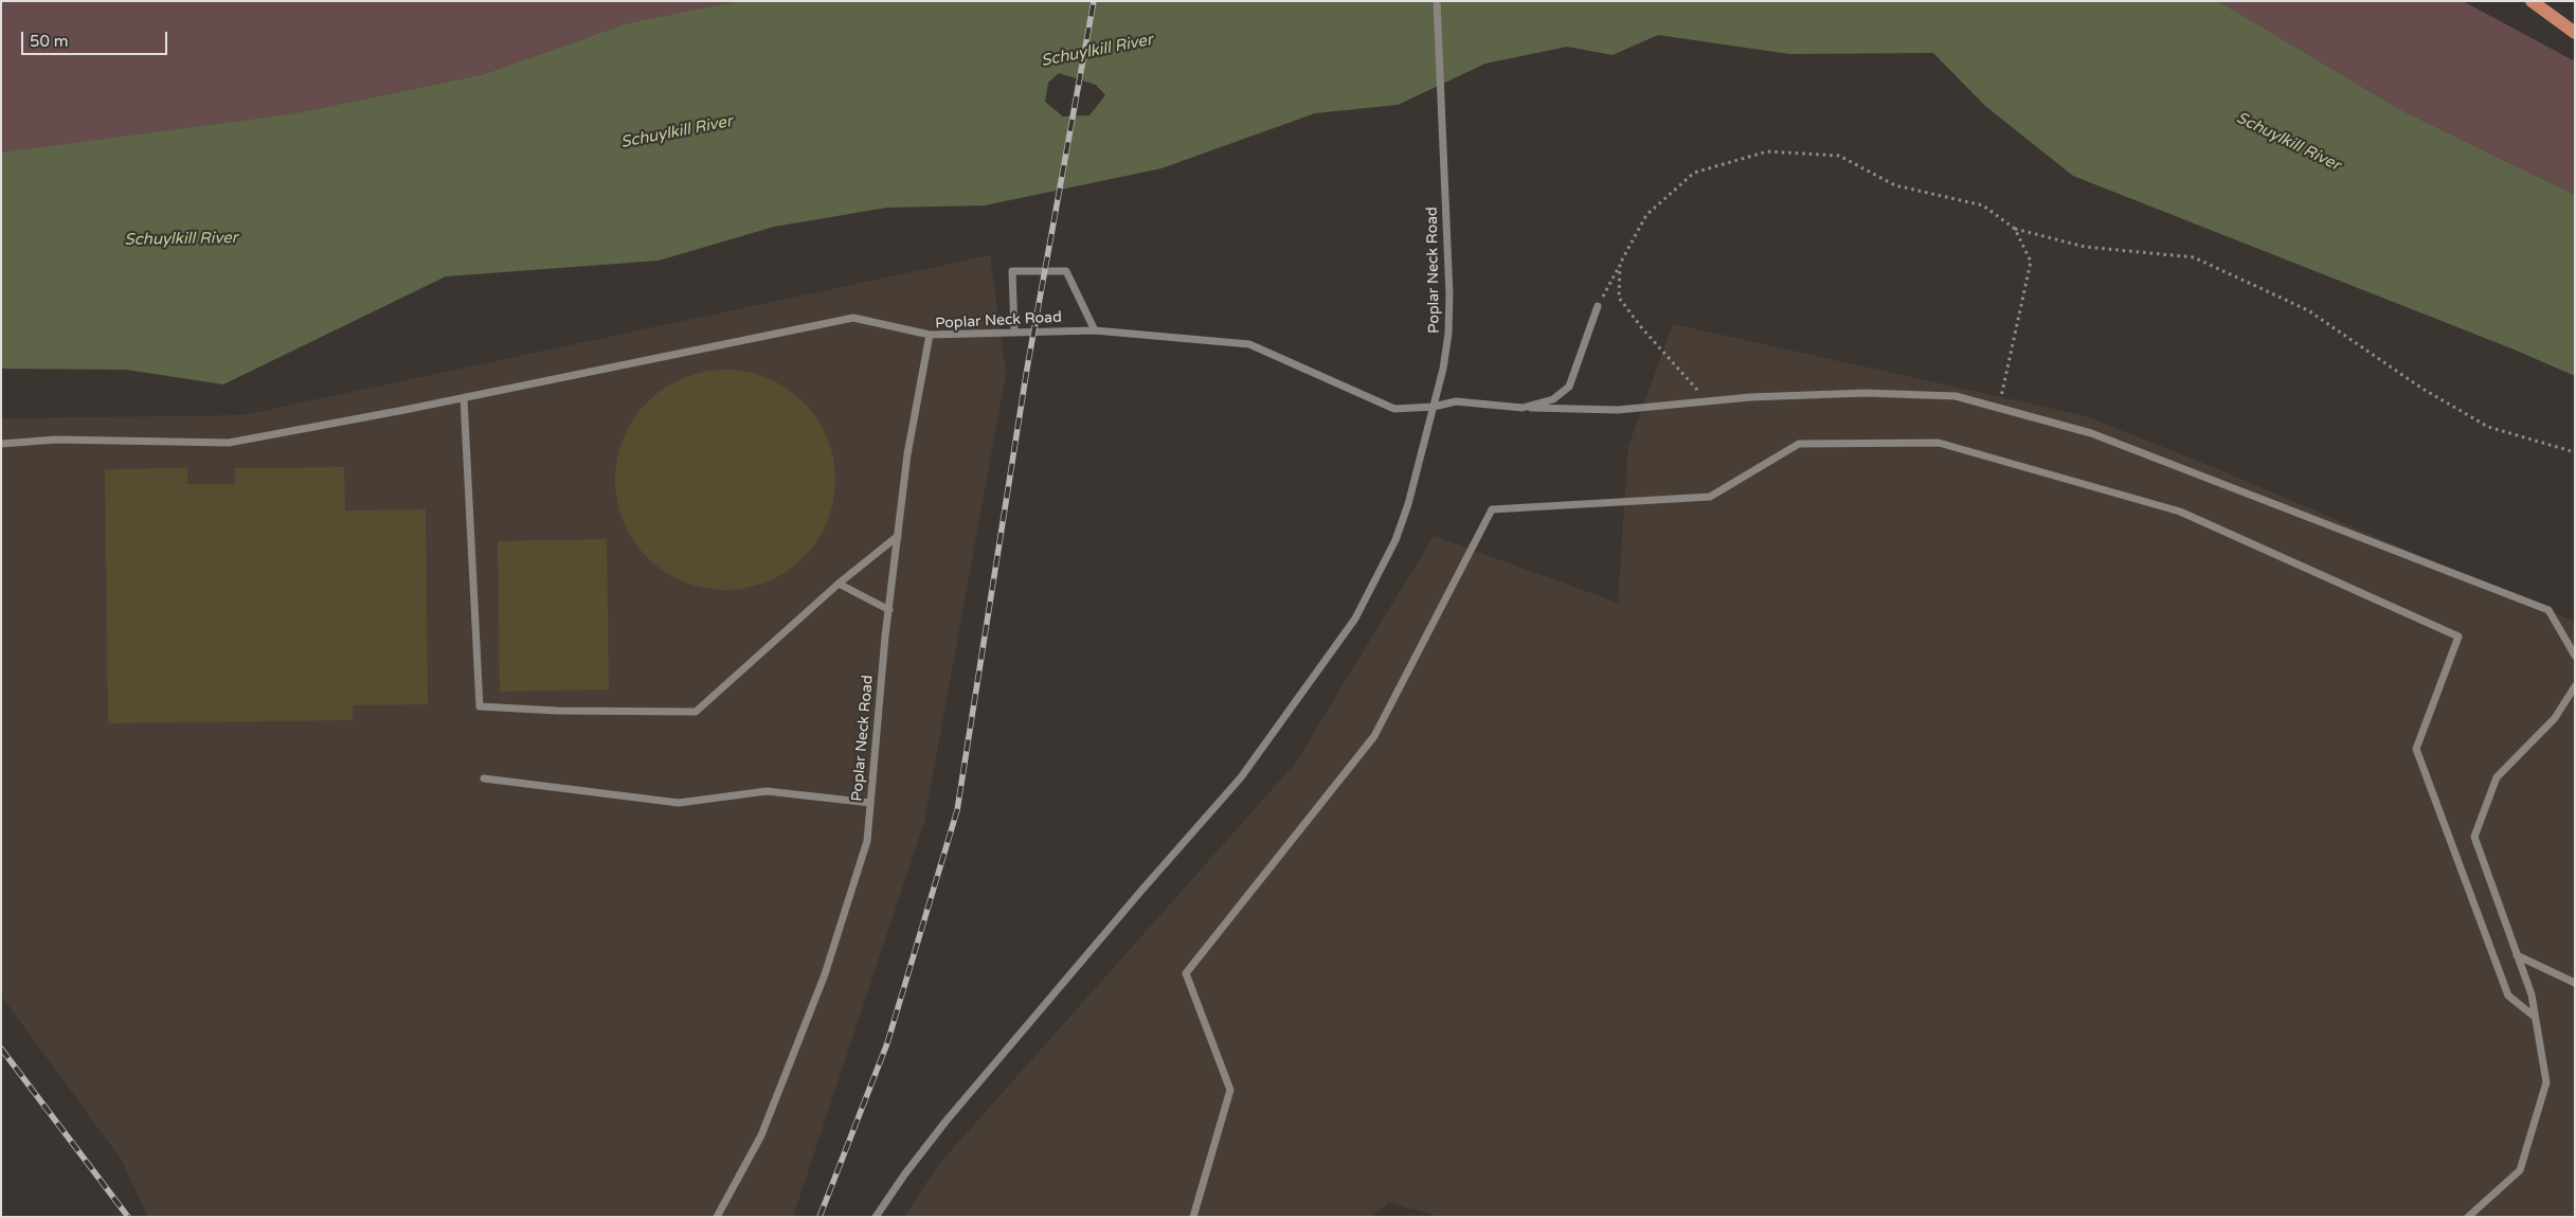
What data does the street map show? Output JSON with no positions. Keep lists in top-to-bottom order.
{
  "streets": {
    "lane": ["Poplar Neck Road"]
  },
  "water": ["Schuylkill River"],
  "scale_bar": "50 m"
}
